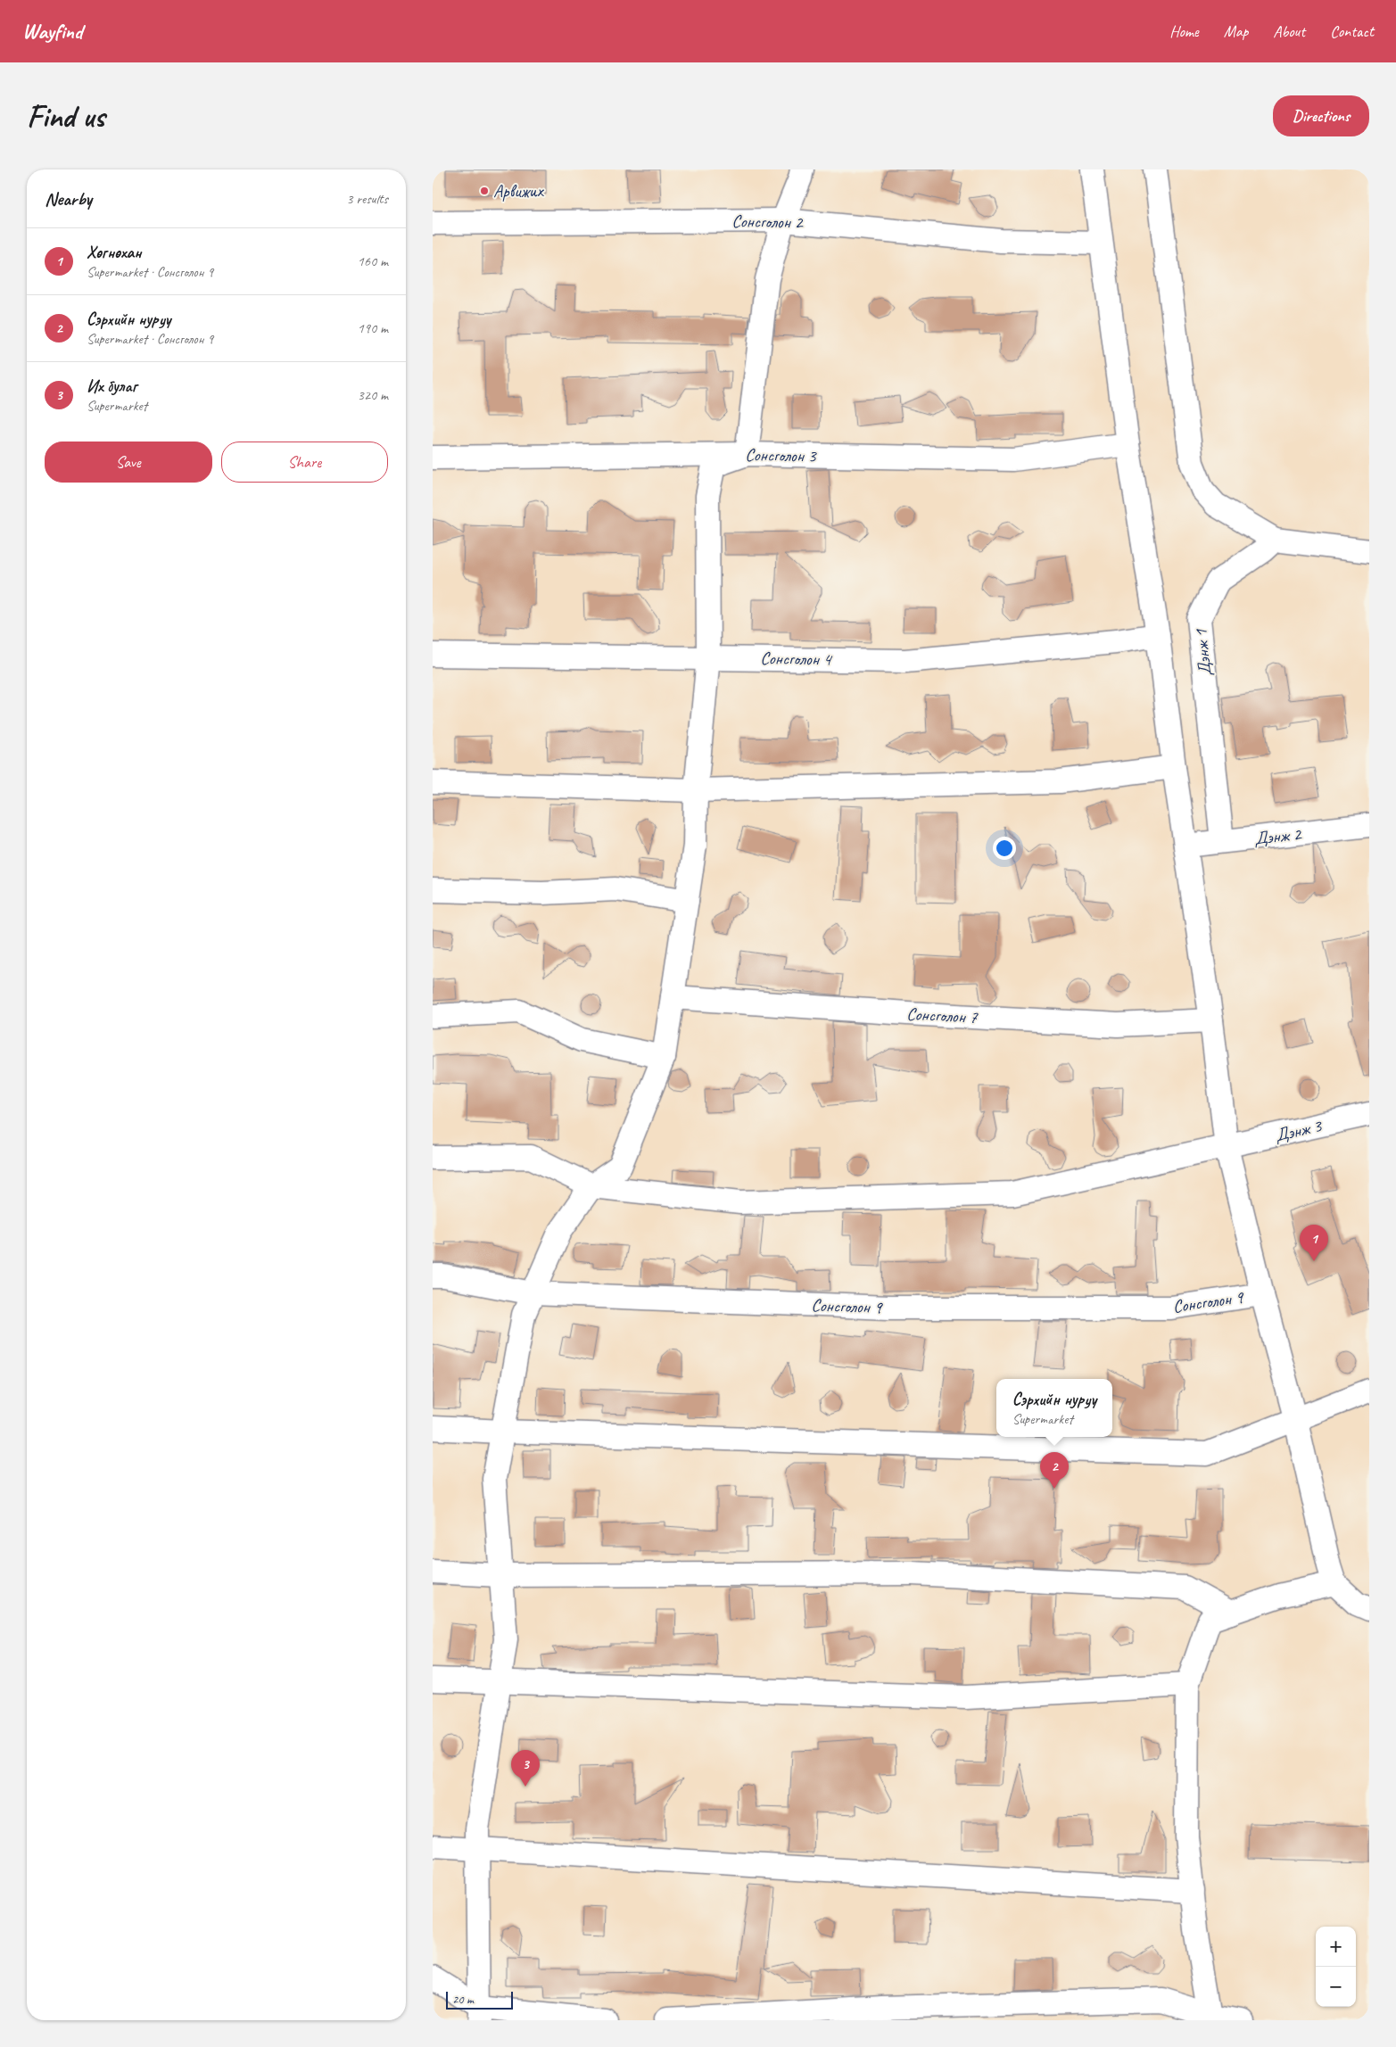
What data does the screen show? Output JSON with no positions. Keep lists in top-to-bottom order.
{
  "streets": {
    "street": [
      "Сонсголон 2",
      "Сонсголон 3",
      "Дэнж 1",
      "Сонсголон 4",
      "Дэнж 2",
      "Сонсголон 7",
      "Дэнж 3",
      "Сонсголон 9"
    ]
  },
  "crossings": [
    ["Дэнж 1", "Дэнж 2"]
  ],
  "places": ["Арвижих"],
  "scale_bar": "20 m",
  "page": {
    "header": "Wayfind",
    "nav": [
      "Home",
      "Map",
      "About",
      "Contact"
    ],
    "buttons": [
      "Directions",
      ["Save", "Share"]
    ],
    "title": "Find us",
    "heading": ["Nearby", "3 results"],
    "list": [
      {
        "mark": "1",
        "name": "Хөгнөхан",
        "note": "Supermarket · Сонсголон 9",
        "value": "160 m"
      },
      {
        "mark": "2",
        "name": "Сэрхийн нуруу",
        "note": "Supermarket · Сонсголон 9",
        "value": "190 m"
      },
      {
        "mark": "3",
        "name": "Их булаг",
        "note": "Supermarket",
        "value": "320 m"
      }
    ],
    "pins": ["1", "2", "3"],
    "popup": ["Сэрхийн нуруу", "Supermarket"],
    "map_buttons": ["+", "−"],
    "scale": "20 m"
  }
}
